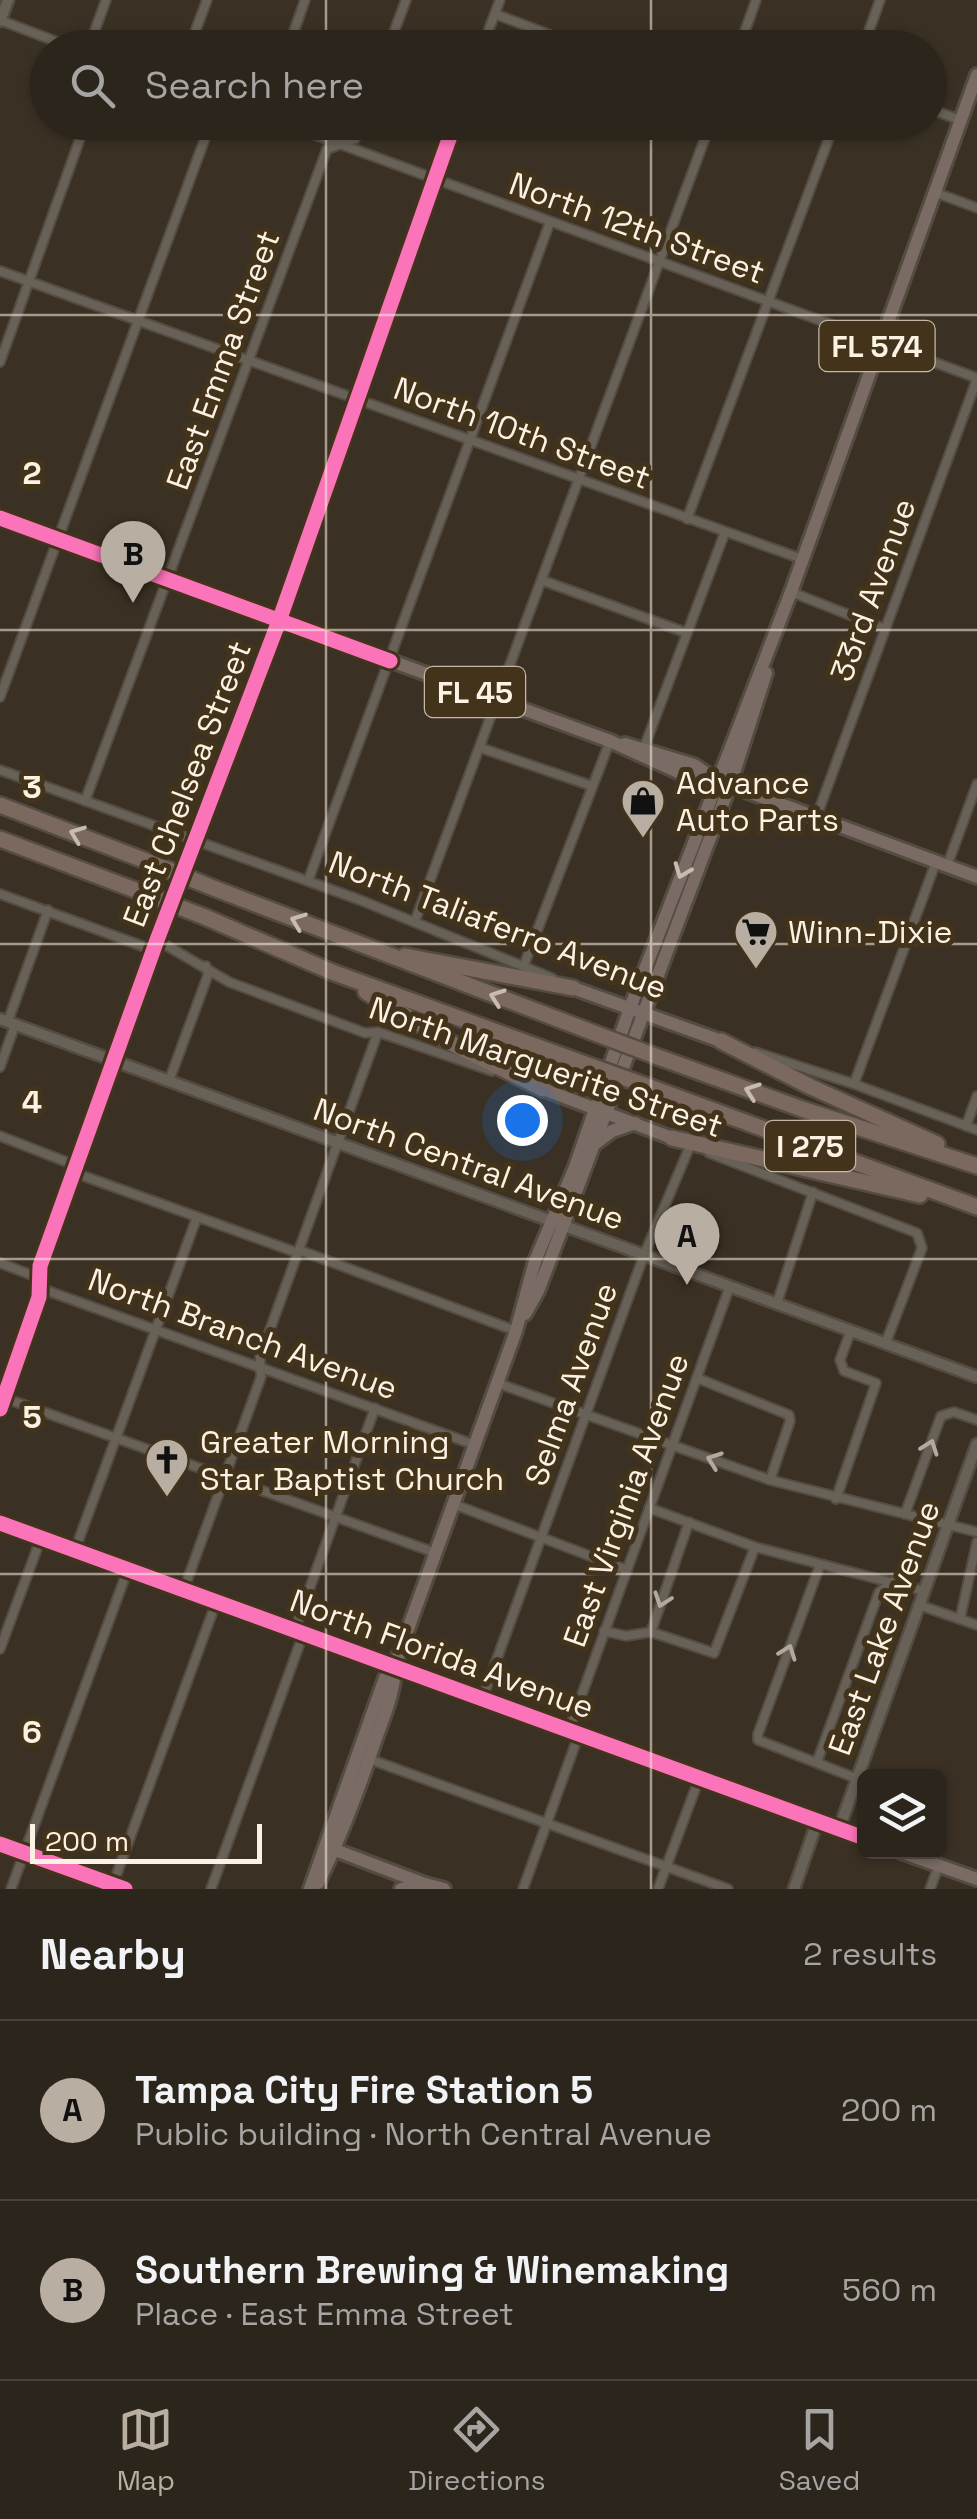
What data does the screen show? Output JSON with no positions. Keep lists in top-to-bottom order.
{
  "streets": {
    "highway": ["I 275"],
    "main road": [
      "FL 574",
      "FL 45",
      "North Taliaferro Avenue",
      "North Marguerite Street",
      "North Florida Avenue"
    ],
    "street": [
      "North 12th Street",
      "East Emma Street",
      "North 10th Street",
      "33rd Avenue",
      "East Chelsea Street",
      "North Central Avenue",
      "North Branch Avenue",
      "Selma Avenue",
      "East Virginia Avenue",
      "East Lake Avenue"
    ]
  },
  "crossings": [
    ["North 12th Street", "FL 574"],
    ["North 12th Street", "East Emma Street"],
    ["North 12th Street", "33rd Avenue"],
    ["North 12th Street", "East Chelsea Street"],
    ["FL 574", "North 10th Street"],
    ["FL 574", "FL 45"],
    ["FL 574", "North Taliaferro Avenue"],
    ["FL 574", "North Marguerite Street"],
    ["FL 574", "North Central Avenue"],
    ["FL 574", "North Branch Avenue"],
    ["FL 574", "North Florida Avenue"],
    ["East Emma Street", "North 10th Street"],
    ["East Emma Street", "FL 45"],
    ["East Emma Street", "North Taliaferro Avenue"],
    ["North 10th Street", "East Chelsea Street"],
    ["33rd Avenue", "FL 45"],
    ["FL 45", "East Chelsea Street"],
    ["East Chelsea Street", "North Taliaferro Avenue"],
    ["East Chelsea Street", "North Marguerite Street"],
    ["East Chelsea Street", "North Central Avenue"],
    ["East Chelsea Street", "North Branch Avenue"],
    ["North Marguerite Street", "North Central Avenue"],
    ["North Marguerite Street", "Selma Avenue"],
    ["North Central Avenue", "Selma Avenue"],
    ["North Central Avenue", "East Virginia Avenue"],
    ["Selma Avenue", "North Florida Avenue"],
    ["East Virginia Avenue", "North Florida Avenue"],
    ["East Lake Avenue", "North Florida Avenue"]
  ],
  "places": {
    "shop": ["Advance Auto Parts"],
    "supermarket": ["Winn-Dixie"],
    "church": ["Greater Morning Star Baptist Church"]
  },
  "scale_bar": "200 m",
  "page": {
    "search": "Search here",
    "pins": ["B", "A"],
    "scale": "200 m",
    "heading": ["Nearby", "2 results"],
    "list": [
      {
        "mark": "A",
        "name": "Tampa City Fire Station 5",
        "note": "Public building · North Central Avenue",
        "value": "200 m"
      },
      {
        "mark": "B",
        "name": "Southern Brewing & Winemaking",
        "note": "Place · East Emma Street",
        "value": "560 m"
      }
    ],
    "nav": ["Map", "Directions", "Saved"]
  },
  "grid": {
    "rows": [
      "2",
      "3",
      "4",
      "5",
      "6"
    ]
  }
}
